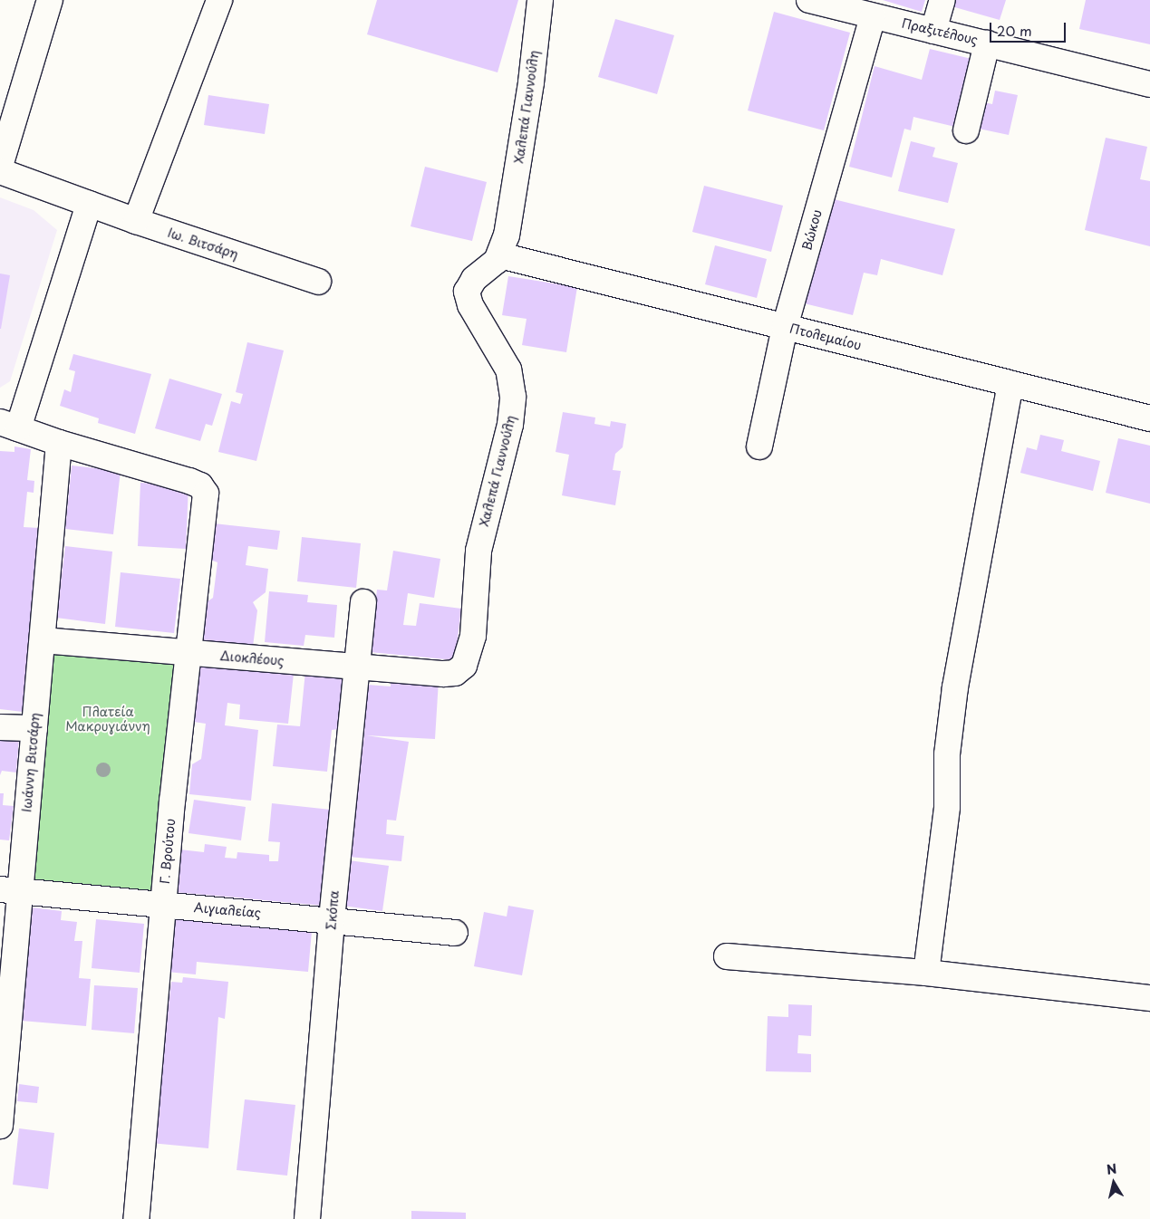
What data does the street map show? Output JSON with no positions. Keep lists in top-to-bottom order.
{
  "streets": {
    "street": [
      "Πραξιτέλους",
      "Χαλεπά Γιαννούλη",
      "Βώκου",
      "Ιω. Βιτσάρη",
      "Πτολεμαίου",
      "Διοκλέους",
      "Ιωάννη Βιτσάρη",
      "Γ. Βρούτου",
      "Αιγιαλείας",
      "Σκόπα"
    ]
  },
  "crossings": [
    ["Πραξιτέλους", "Βώκου"],
    ["Χαλεπά Γιαννούλη", "Πτολεμαίου"],
    ["Χαλεπά Γιαννούλη", "Διοκλέους"],
    ["Βώκου", "Πτολεμαίου"],
    ["Διοκλέους", "Ιωάννη Βιτσάρη"],
    ["Διοκλέους", "Γ. Βρούτου"],
    ["Διοκλέους", "Σκόπα"],
    ["Ιωάννη Βιτσάρη", "Γ. Βρούτου"],
    ["Ιωάννη Βιτσάρη", "Αιγιαλείας"],
    ["Γ. Βρούτου", "Αιγιαλείας"],
    ["Αιγιαλείας", "Σκόπα"]
  ],
  "parks": ["Πλατεία Μακρυγιάννη"],
  "scale_bar": "20 m",
  "north": "top"
}
